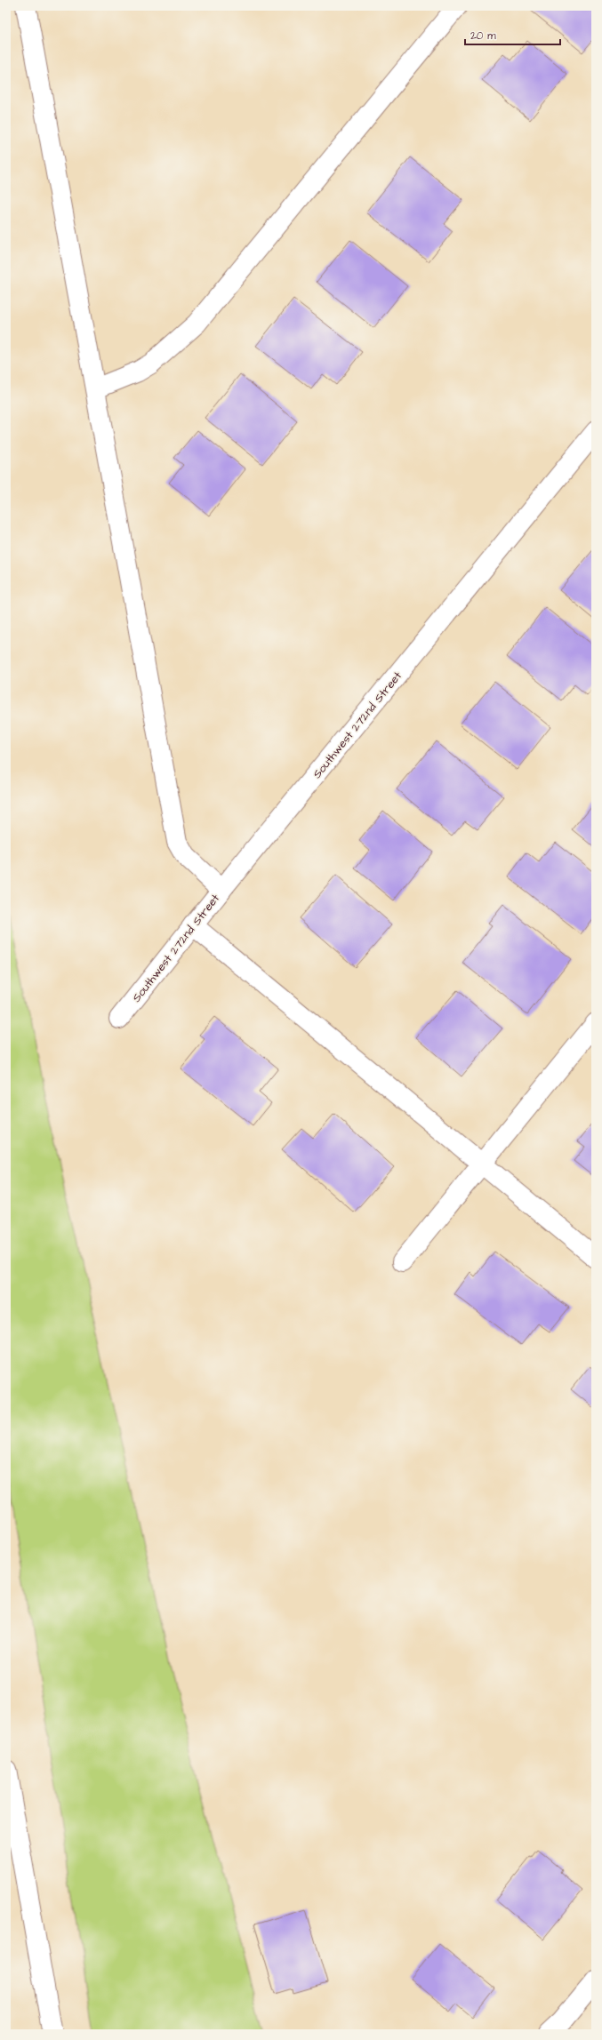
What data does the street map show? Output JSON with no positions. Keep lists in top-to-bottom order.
{
  "streets": {
    "main road": ["Southwest 272nd Street"]
  },
  "scale_bar": "20 m"
}
